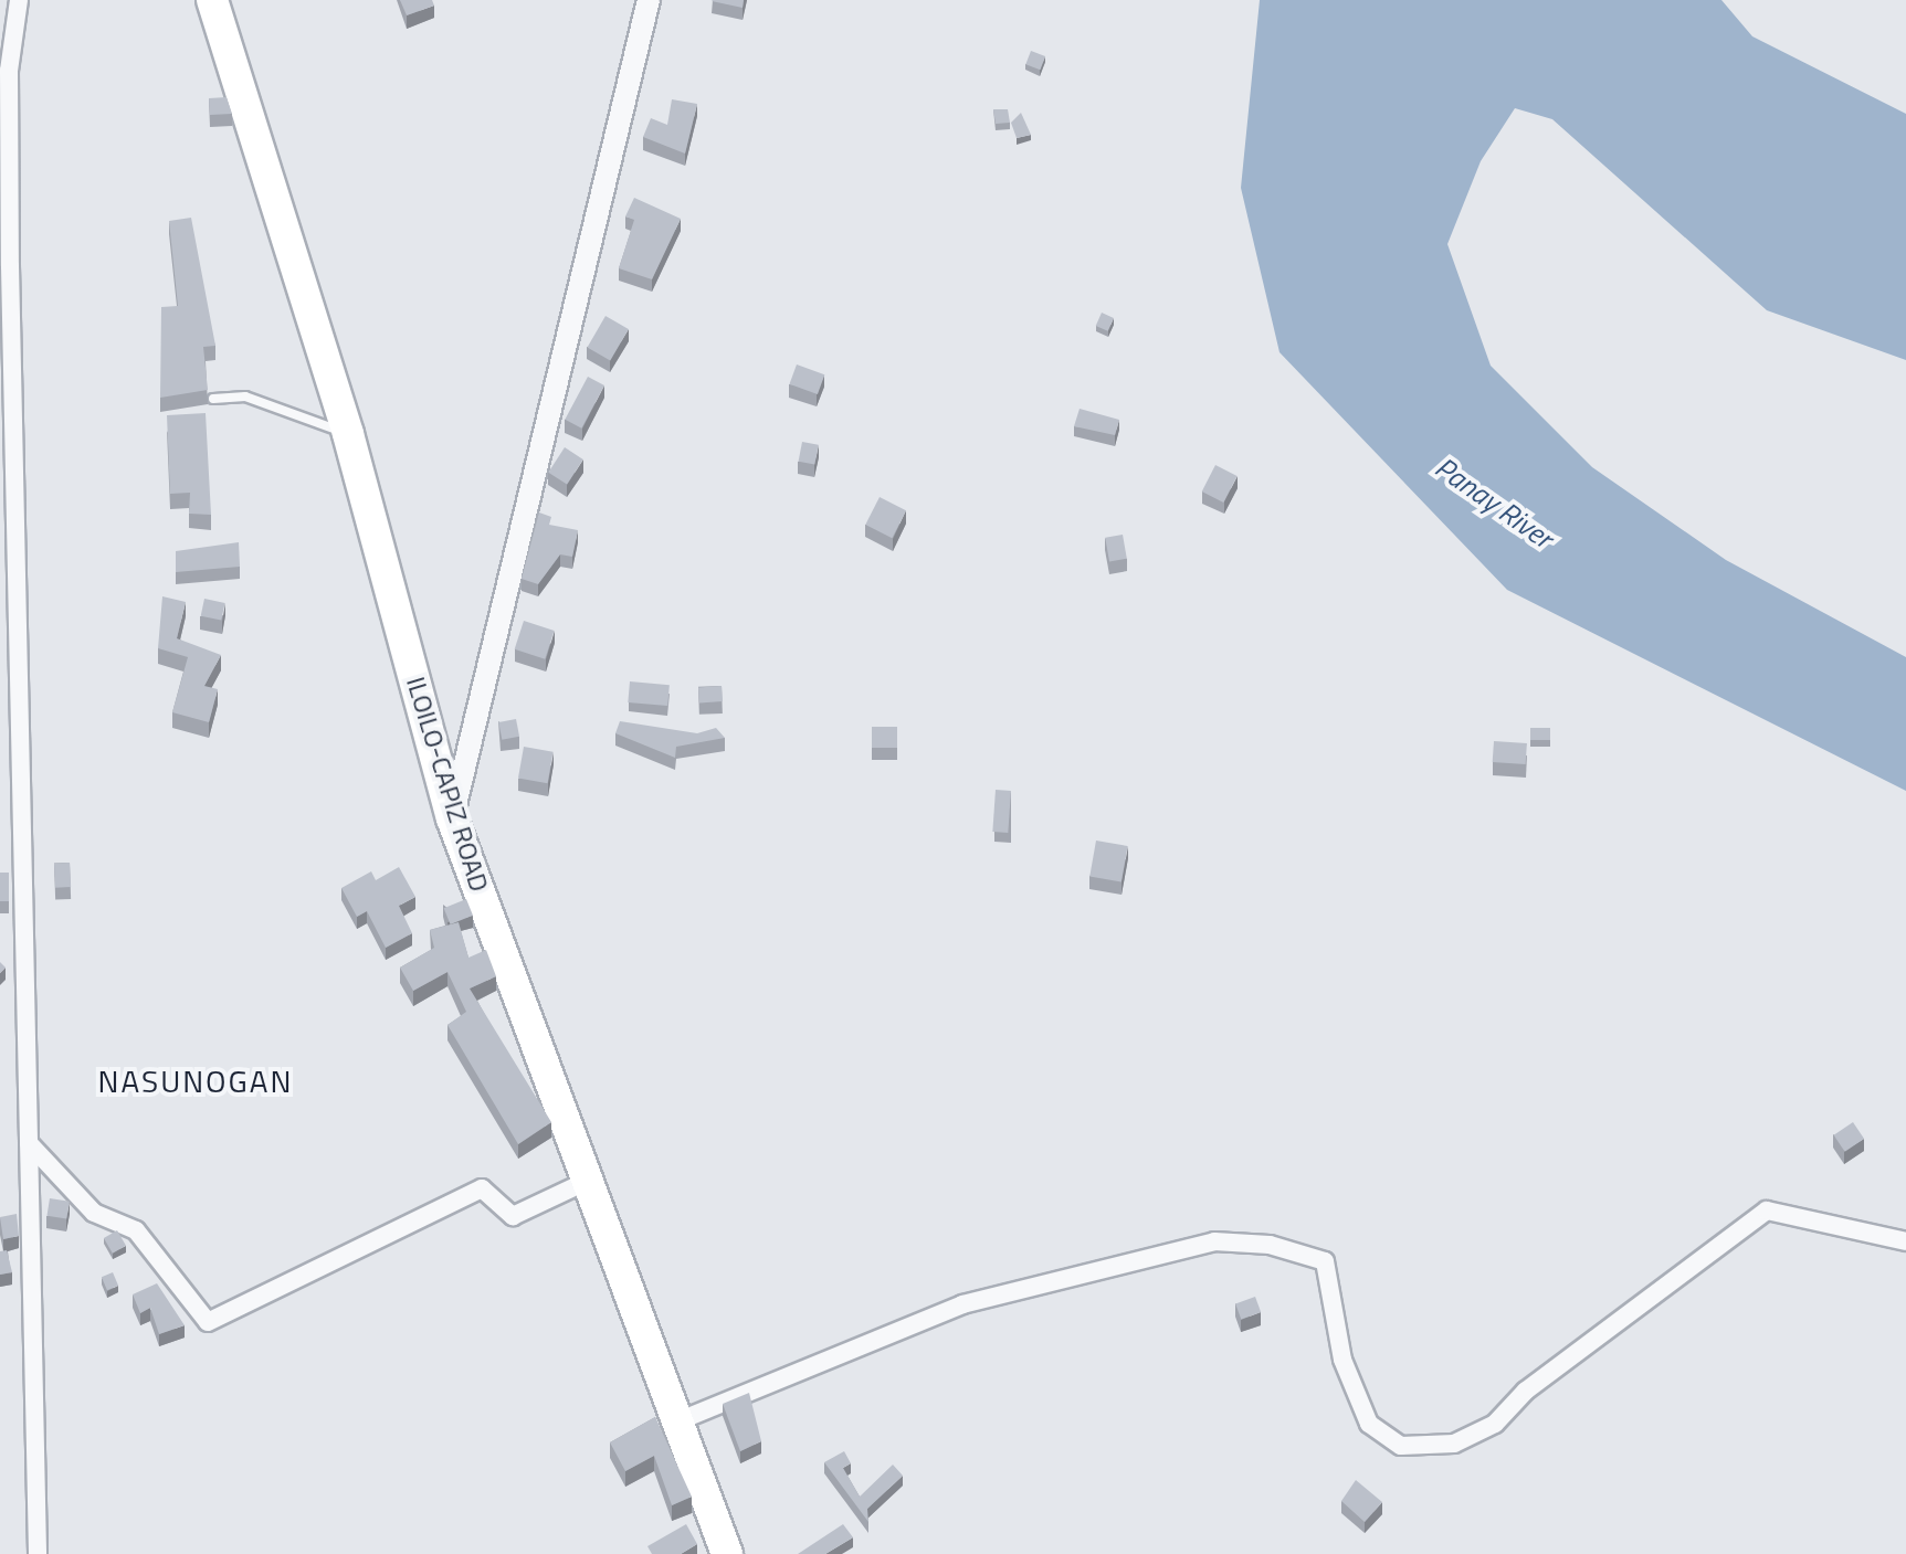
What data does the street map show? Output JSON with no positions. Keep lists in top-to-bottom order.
{
  "streets": {
    "highway": ["ILOILO-CAPIZ ROAD"]
  },
  "districts": ["NASUNOGAN"],
  "water": ["Panay River"]
}
